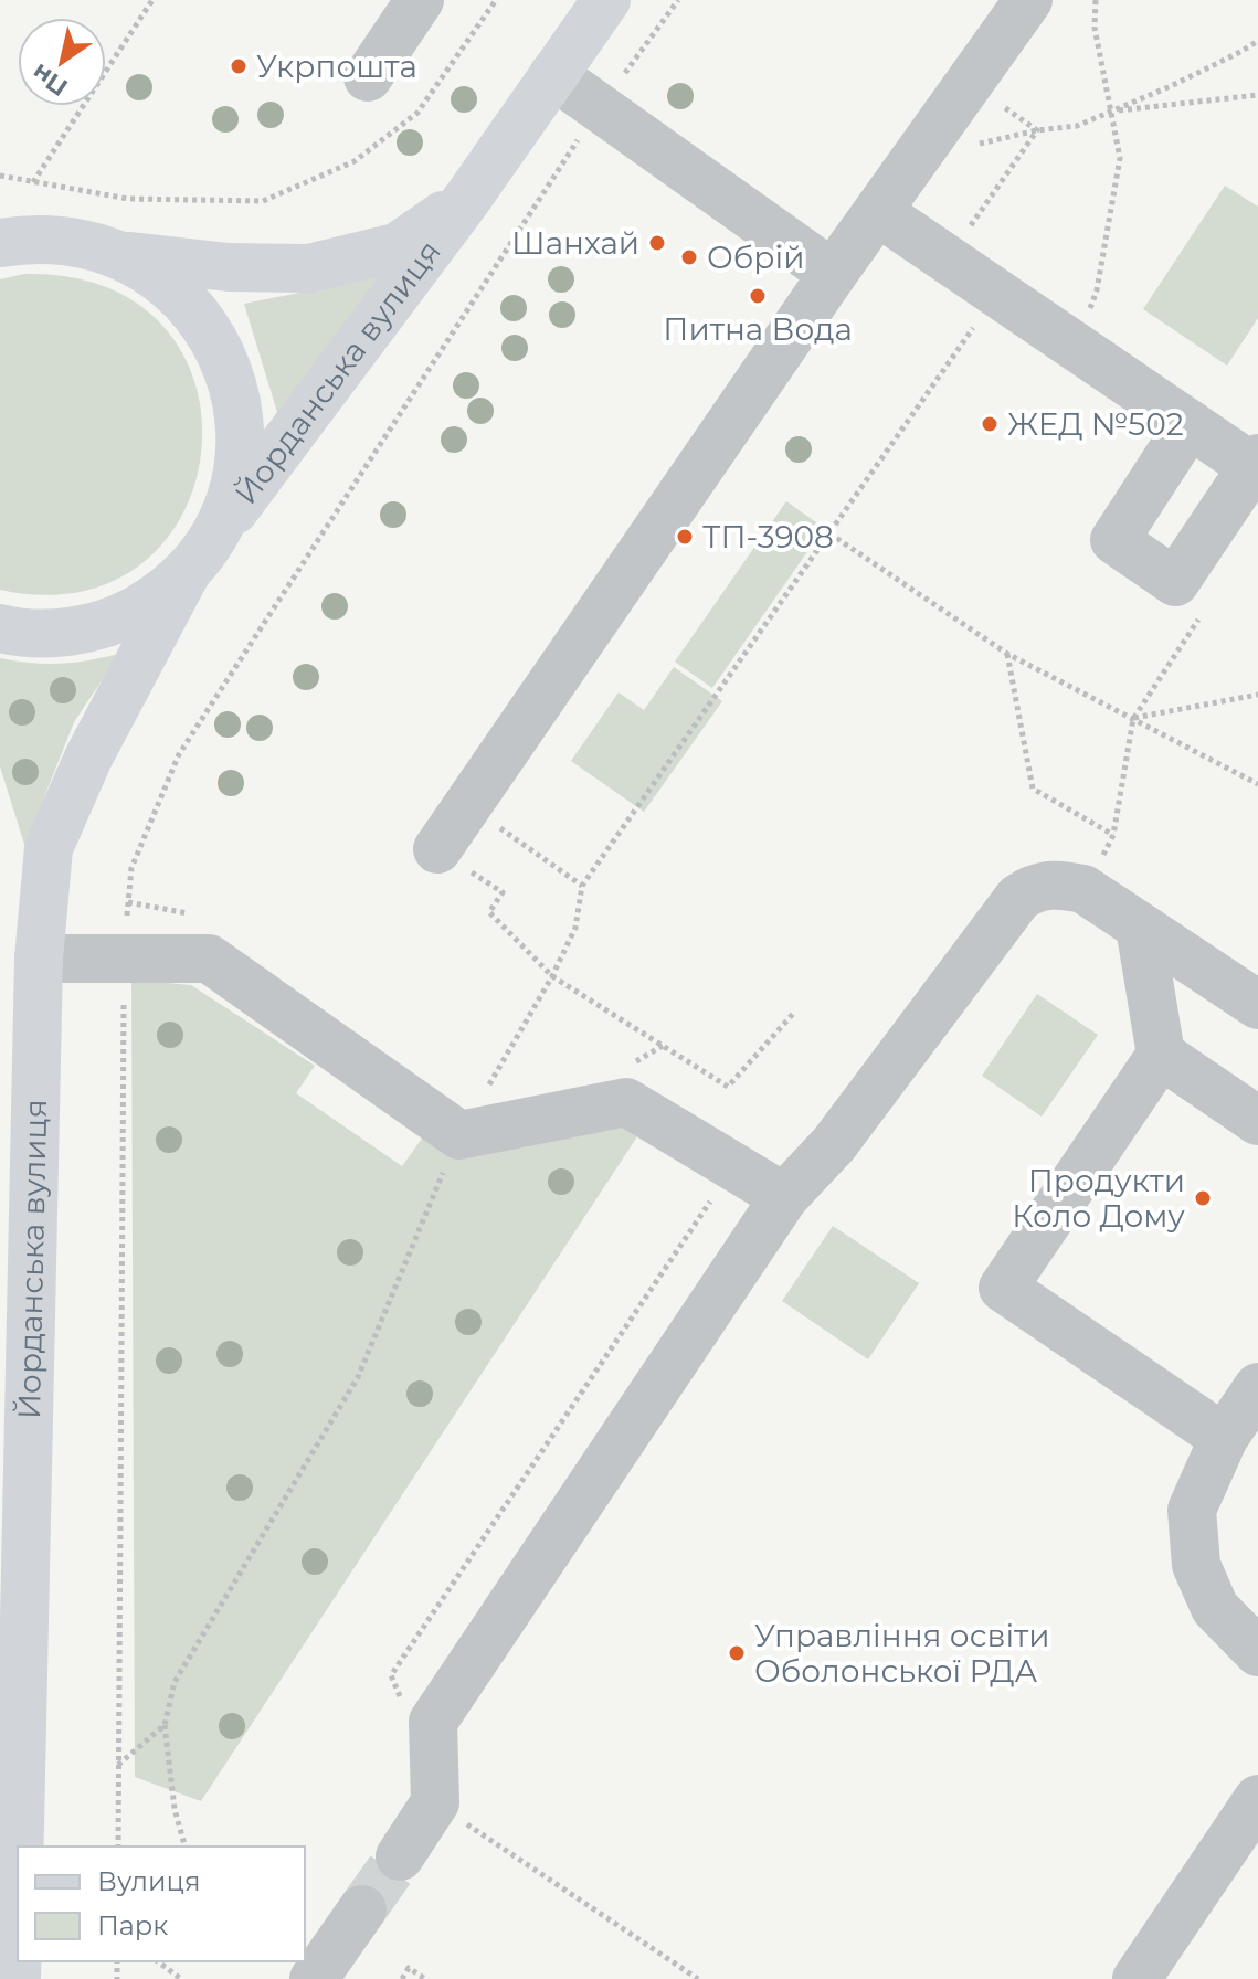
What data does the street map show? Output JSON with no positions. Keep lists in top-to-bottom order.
{
  "streets": {
    "main road": ["Йорданська вулиця"]
  },
  "places": [
    "Укрпошта",
    "Шанхай",
    "Обрій",
    "Питна Вода",
    "ЖЕД №502",
    "ТП-3908",
    "Продукти Коло Дому",
    "Управління освіти Оболонської РДА"
  ],
  "legend": ["Вулиця", "Парк"],
  "north": "bottom left"
}
